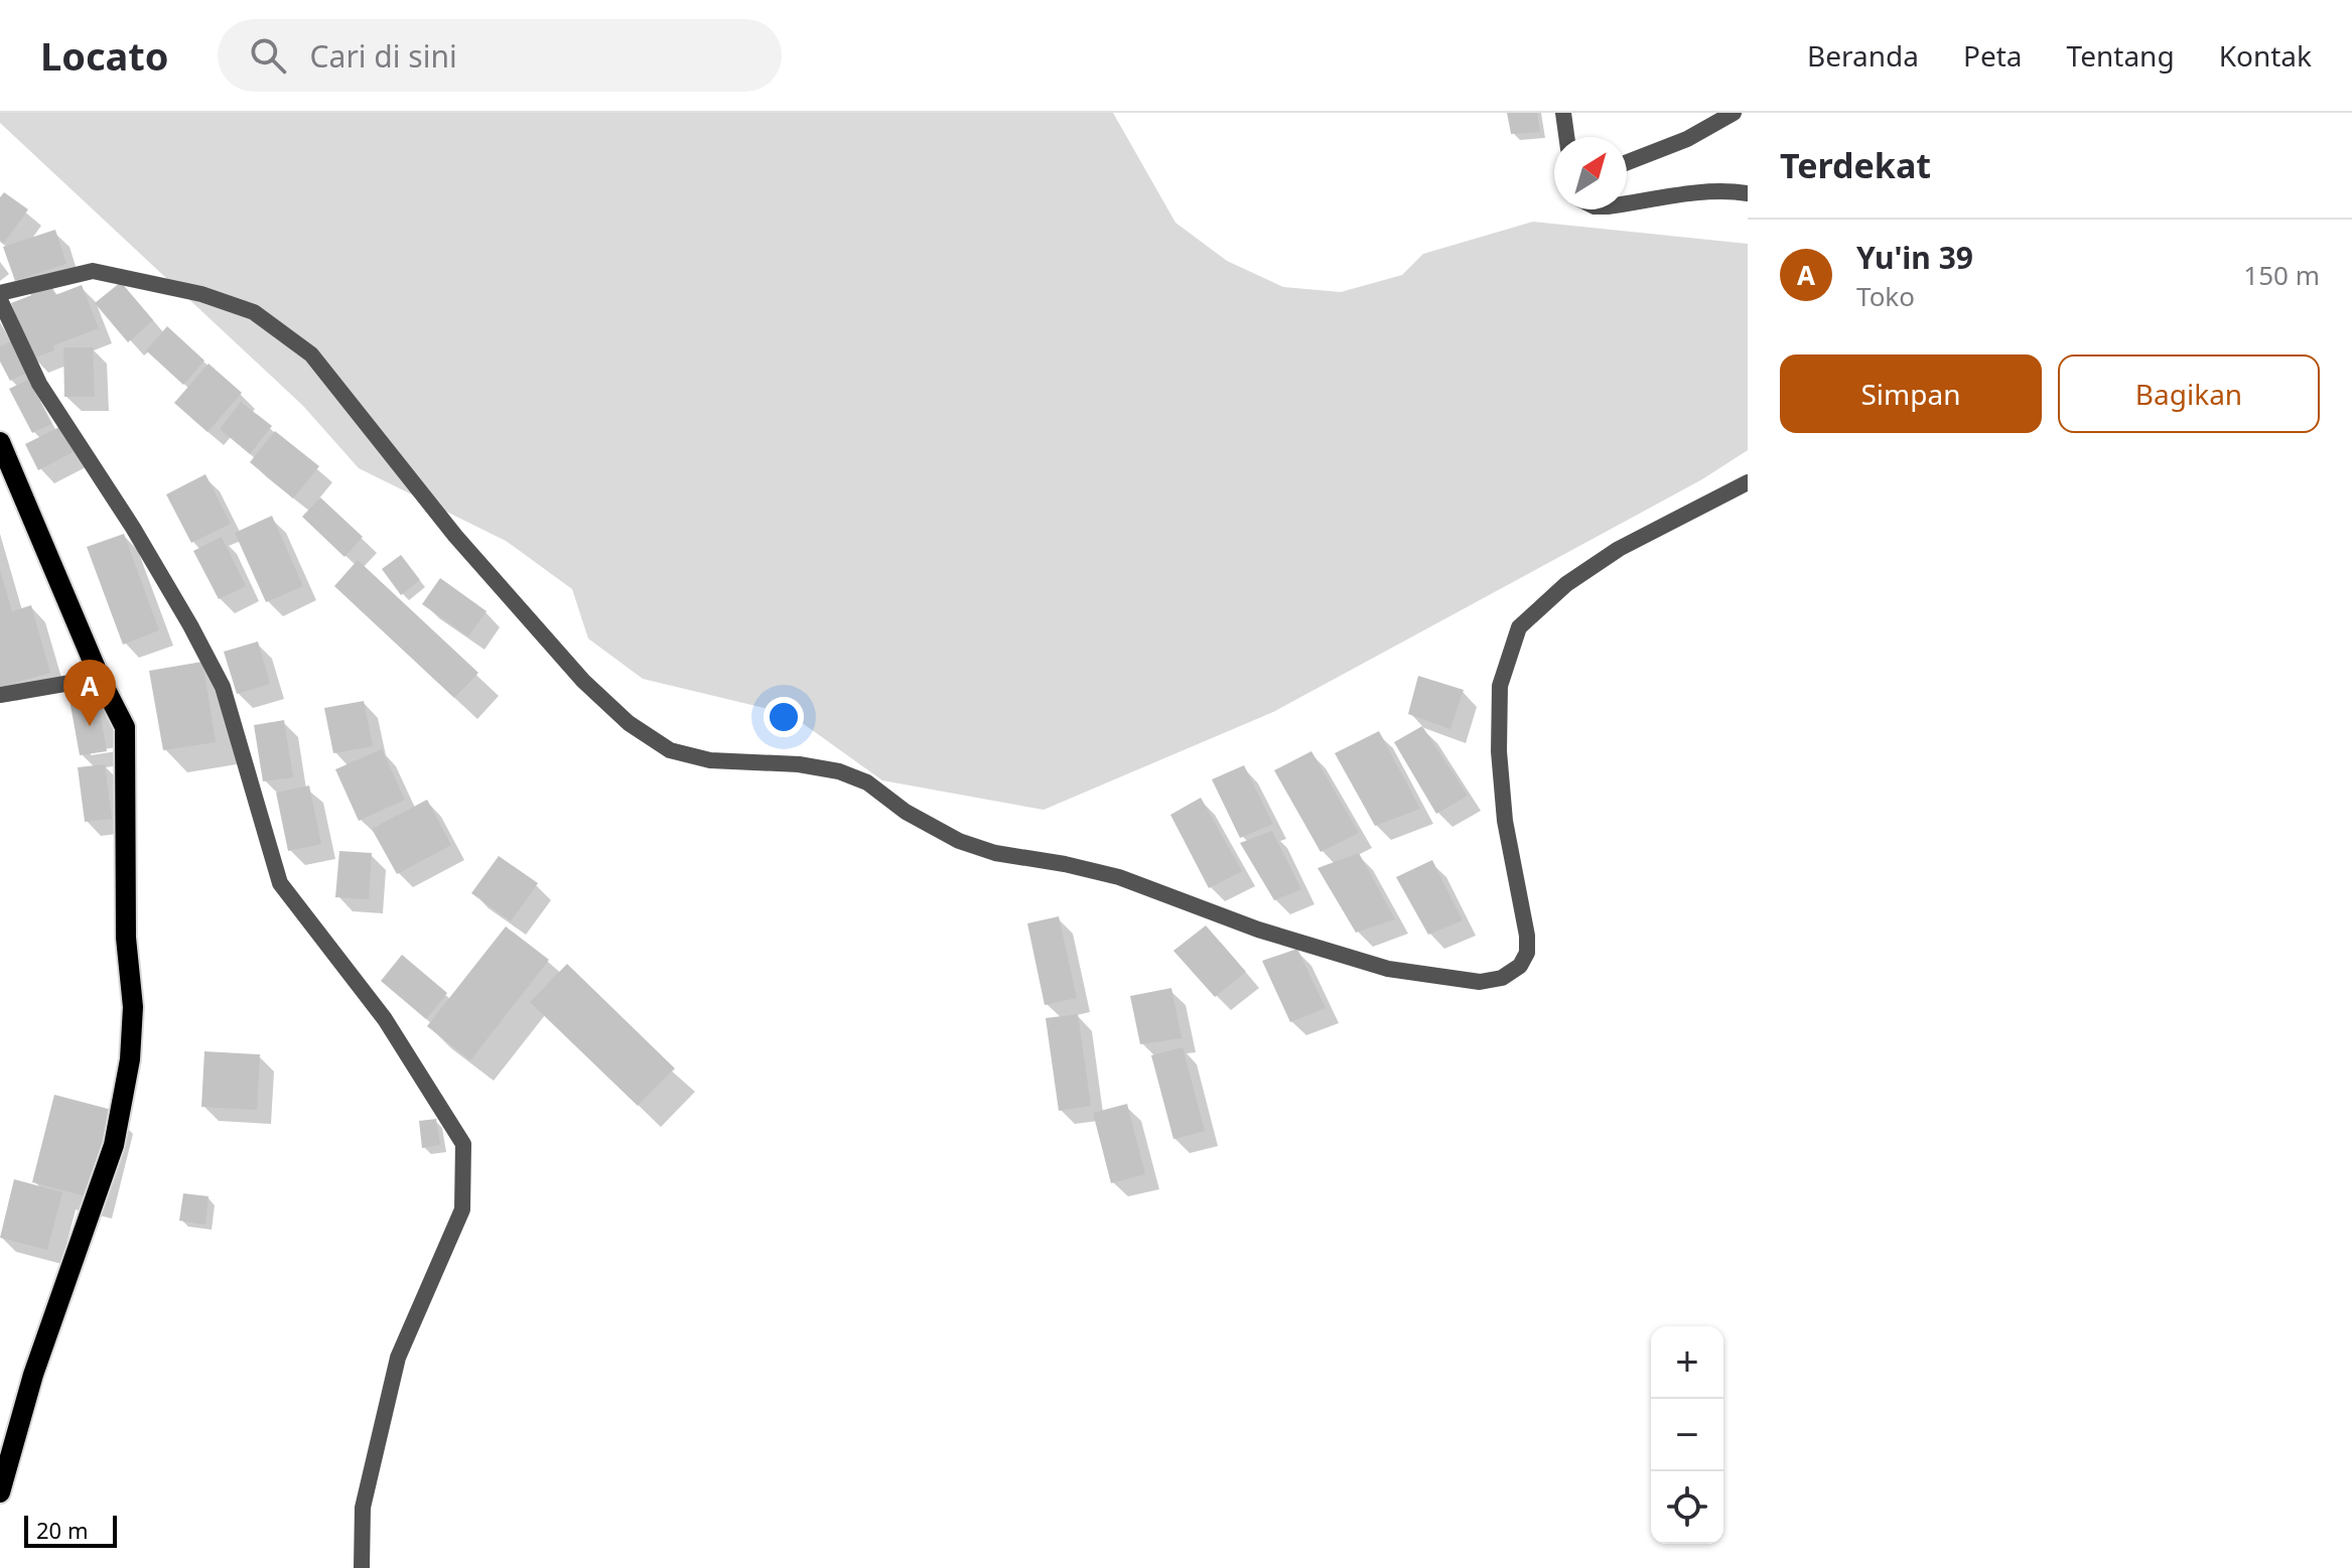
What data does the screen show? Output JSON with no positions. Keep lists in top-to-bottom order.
{
  "scale_bar": "20 m",
  "north": "top right",
  "page": {
    "header": "Locato",
    "search": "Cari di sini",
    "nav": [
      "Beranda",
      "Peta",
      "Tentang",
      "Kontak"
    ],
    "heading": "Terdekat",
    "list": [
      {
        "mark": "A",
        "name": "Yu'in 39",
        "note": "Toko",
        "value": "150 m"
      }
    ],
    "buttons": ["Simpan", "Bagikan"],
    "pins": "A",
    "map_buttons": ["+", "−"],
    "scale": "20 m"
  }
}
